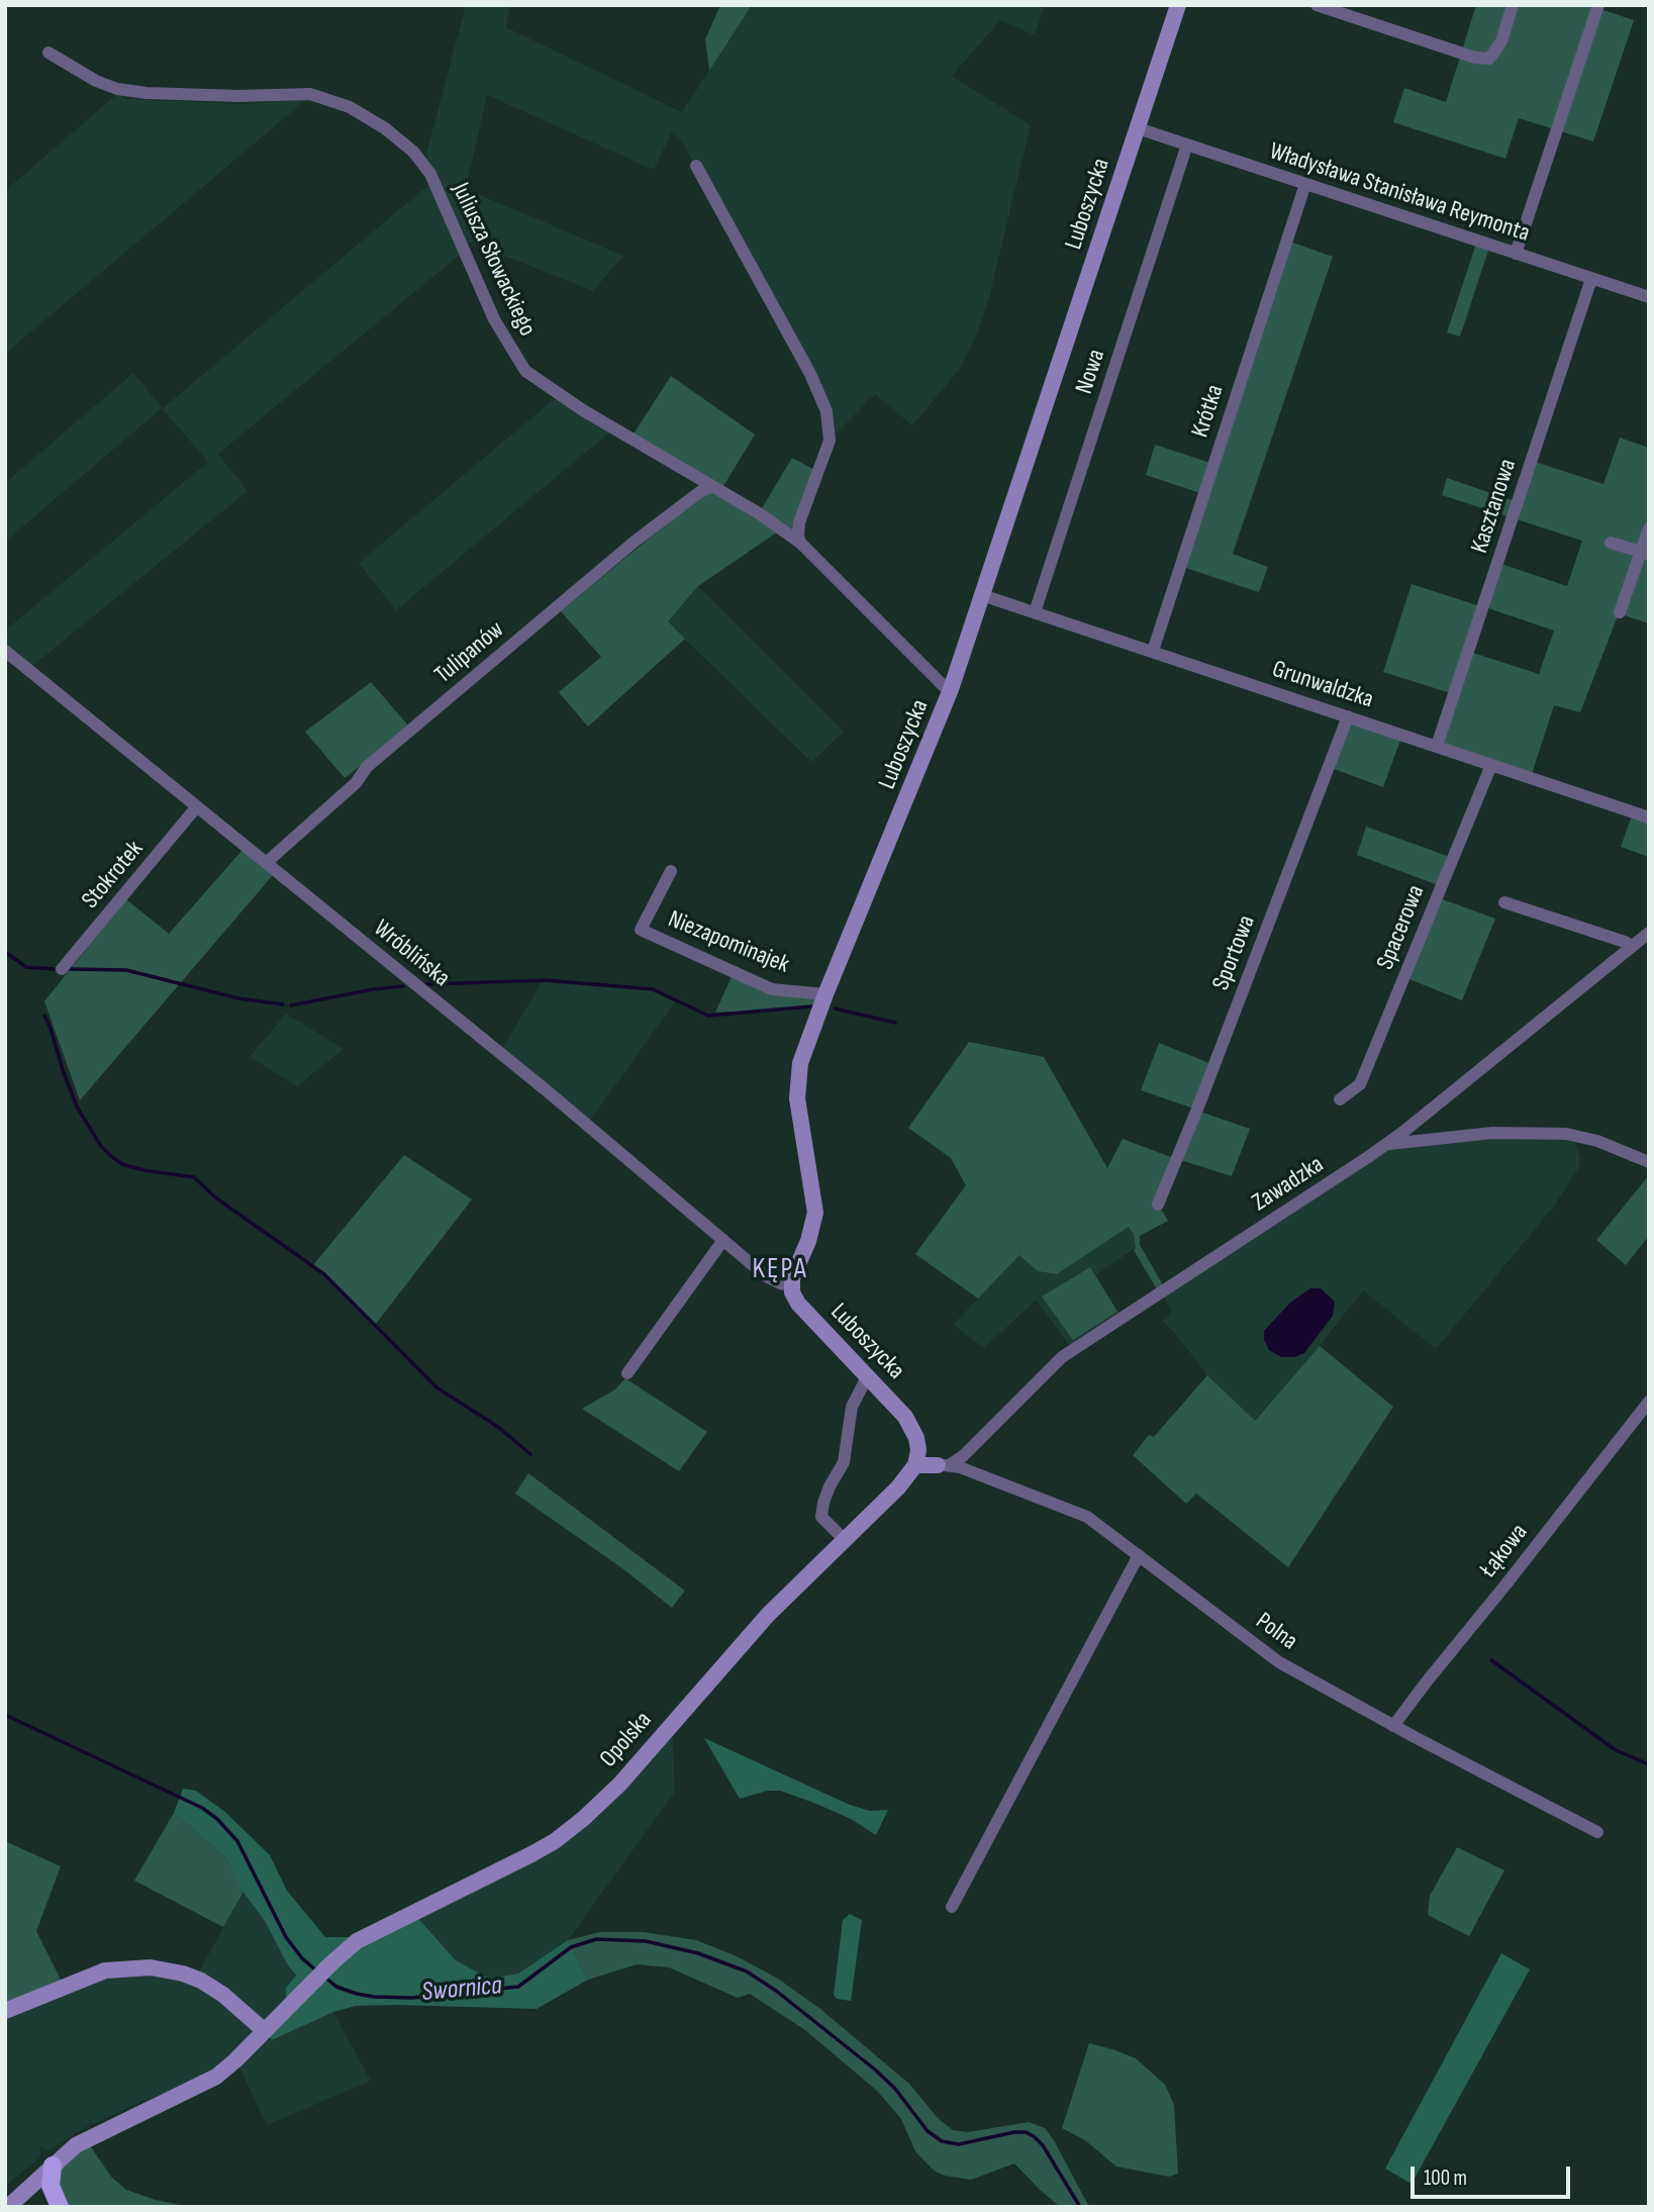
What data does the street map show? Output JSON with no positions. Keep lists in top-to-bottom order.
{
  "streets": {
    "street": [
      "Władysława Stanisława Reymonta",
      "Luboszycka",
      "Juliusza Słowackiego",
      "Nowa",
      "Krótka",
      "Kasztanowa",
      "Tulipanów",
      "Grunwaldzka",
      "Stokrotek",
      "Spacerowa",
      "Niezapominajek",
      "Sportowa",
      "Wróblińska",
      "Zawadzka",
      "Łąkowa",
      "Polna",
      "Opolska"
    ]
  },
  "crossings": [
    ["Władysława Stanisława Reymonta", "Luboszycka"],
    ["Władysława Stanisława Reymonta", "Nowa"],
    ["Władysława Stanisława Reymonta", "Krótka"],
    ["Władysława Stanisława Reymonta", "Kasztanowa"],
    ["Luboszycka", "Juliusza Słowackiego"],
    ["Luboszycka", "Grunwaldzka"],
    ["Luboszycka", "Niezapominajek"],
    ["Luboszycka", "Wróblińska"],
    ["Luboszycka", "Opolska"],
    ["Juliusza Słowackiego", "Tulipanów"],
    ["Nowa", "Grunwaldzka"],
    ["Krótka", "Grunwaldzka"],
    ["Kasztanowa", "Grunwaldzka"],
    ["Tulipanów", "Wróblińska"],
    ["Grunwaldzka", "Spacerowa"],
    ["Grunwaldzka", "Sportowa"],
    ["Stokrotek", "Wróblińska"],
    ["Zawadzka", "Polna"],
    ["Łąkowa", "Polna"]
  ],
  "districts": ["KĘPA"],
  "water": ["Swornica"],
  "scale_bar": "100 m"
}
